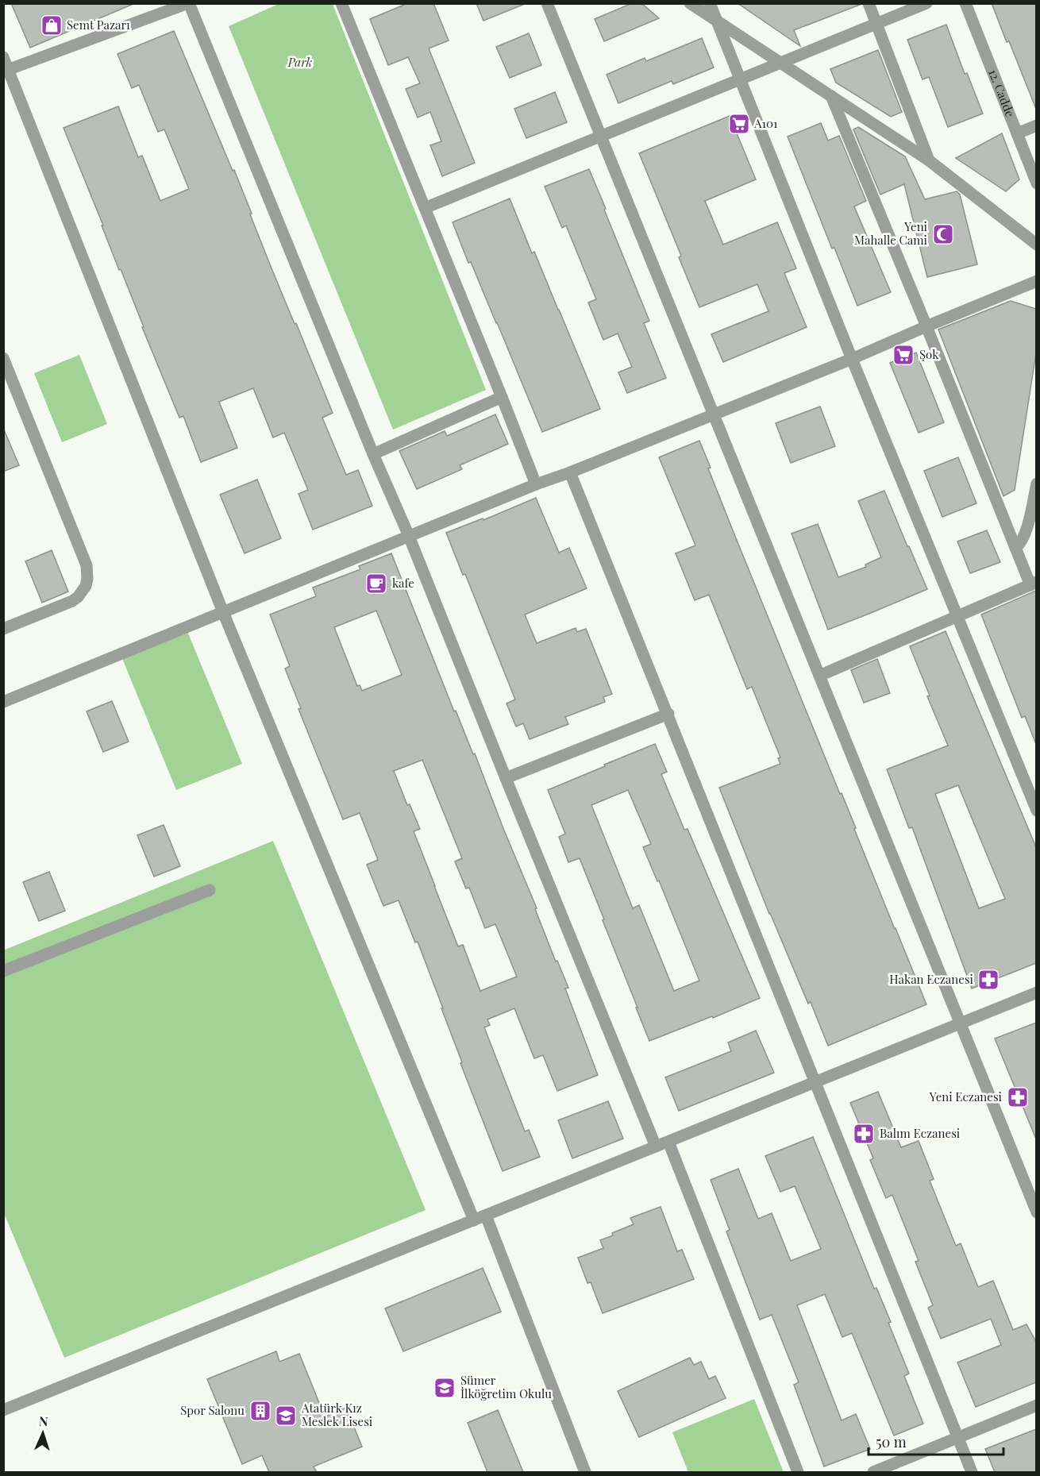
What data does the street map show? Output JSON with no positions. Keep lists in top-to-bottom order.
{
  "streets": {
    "street": ["12. Cadde"]
  },
  "parks": ["Park"],
  "places": {
    "shop": ["Semt Pazarı"],
    "supermarket": ["A101", "Şok"],
    "mosque": ["Yeni Mahalle Cami"],
    "cafe": ["kafe"],
    "pharmacy": ["Hakan Eczanesi", "Yeni Eczanesi", "Balım Eczanesi"],
    "school or university": ["Sümer İlköğretim Okulu", "Atatürk Kız Meslek Lisesi"],
    "building": ["Spor Salonu"]
  },
  "scale_bar": "50 m",
  "north": "top"
}
